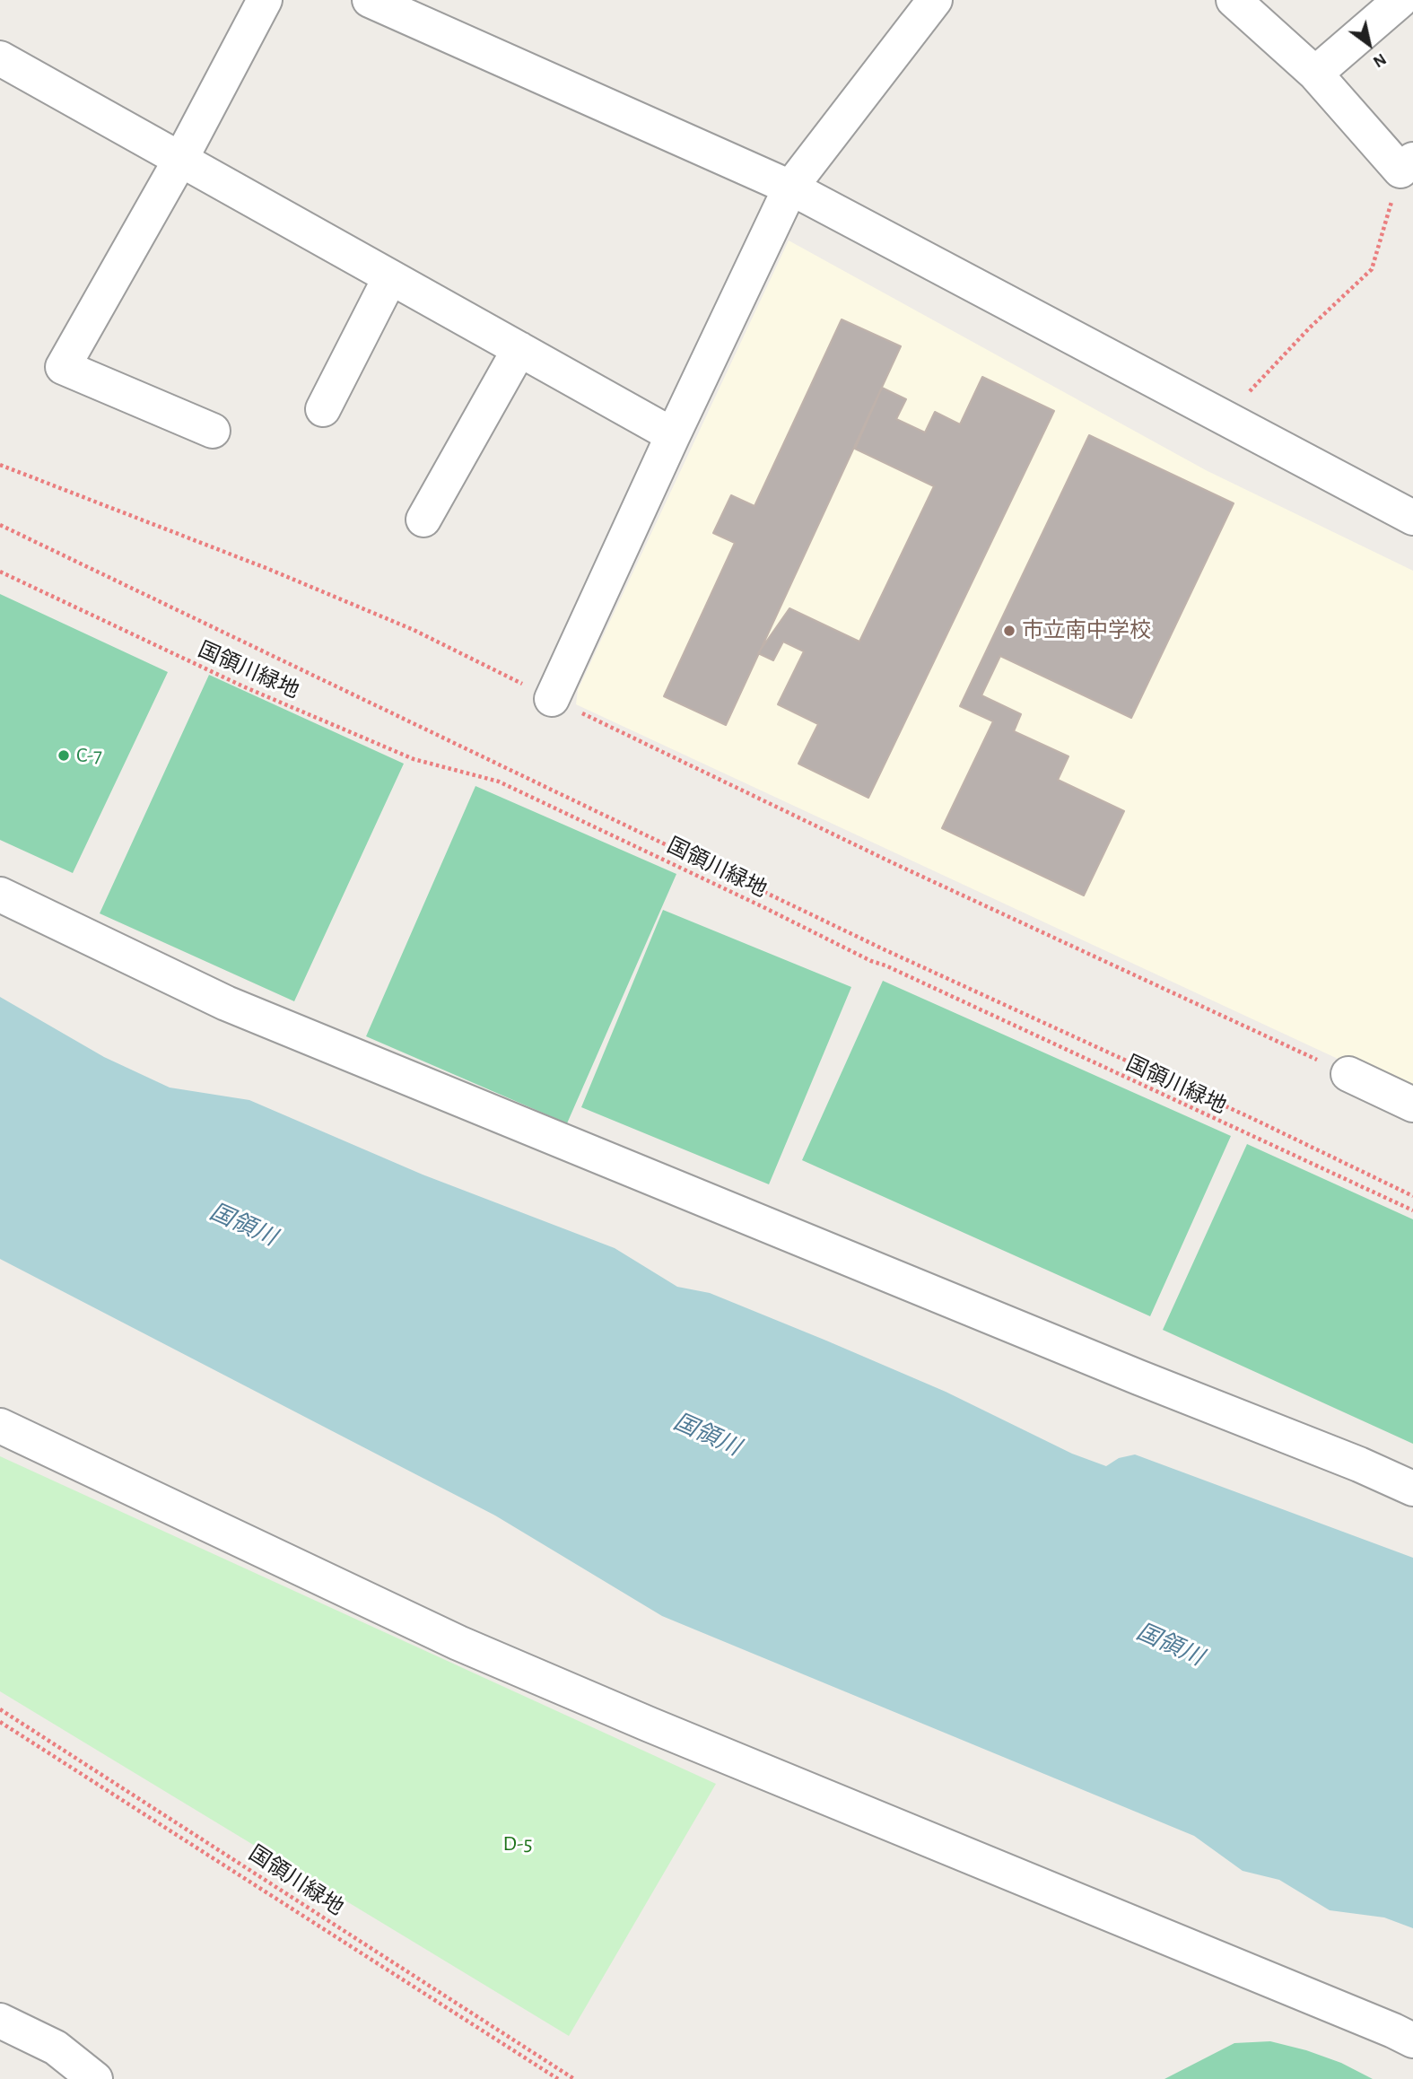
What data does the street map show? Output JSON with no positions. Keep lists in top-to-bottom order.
{
  "streets": {
    "path": ["国領川緑地"]
  },
  "water": ["国領川"],
  "parks": ["D-5"],
  "places": ["市立南中学校", "C-7"],
  "north": "bottom right"
}
